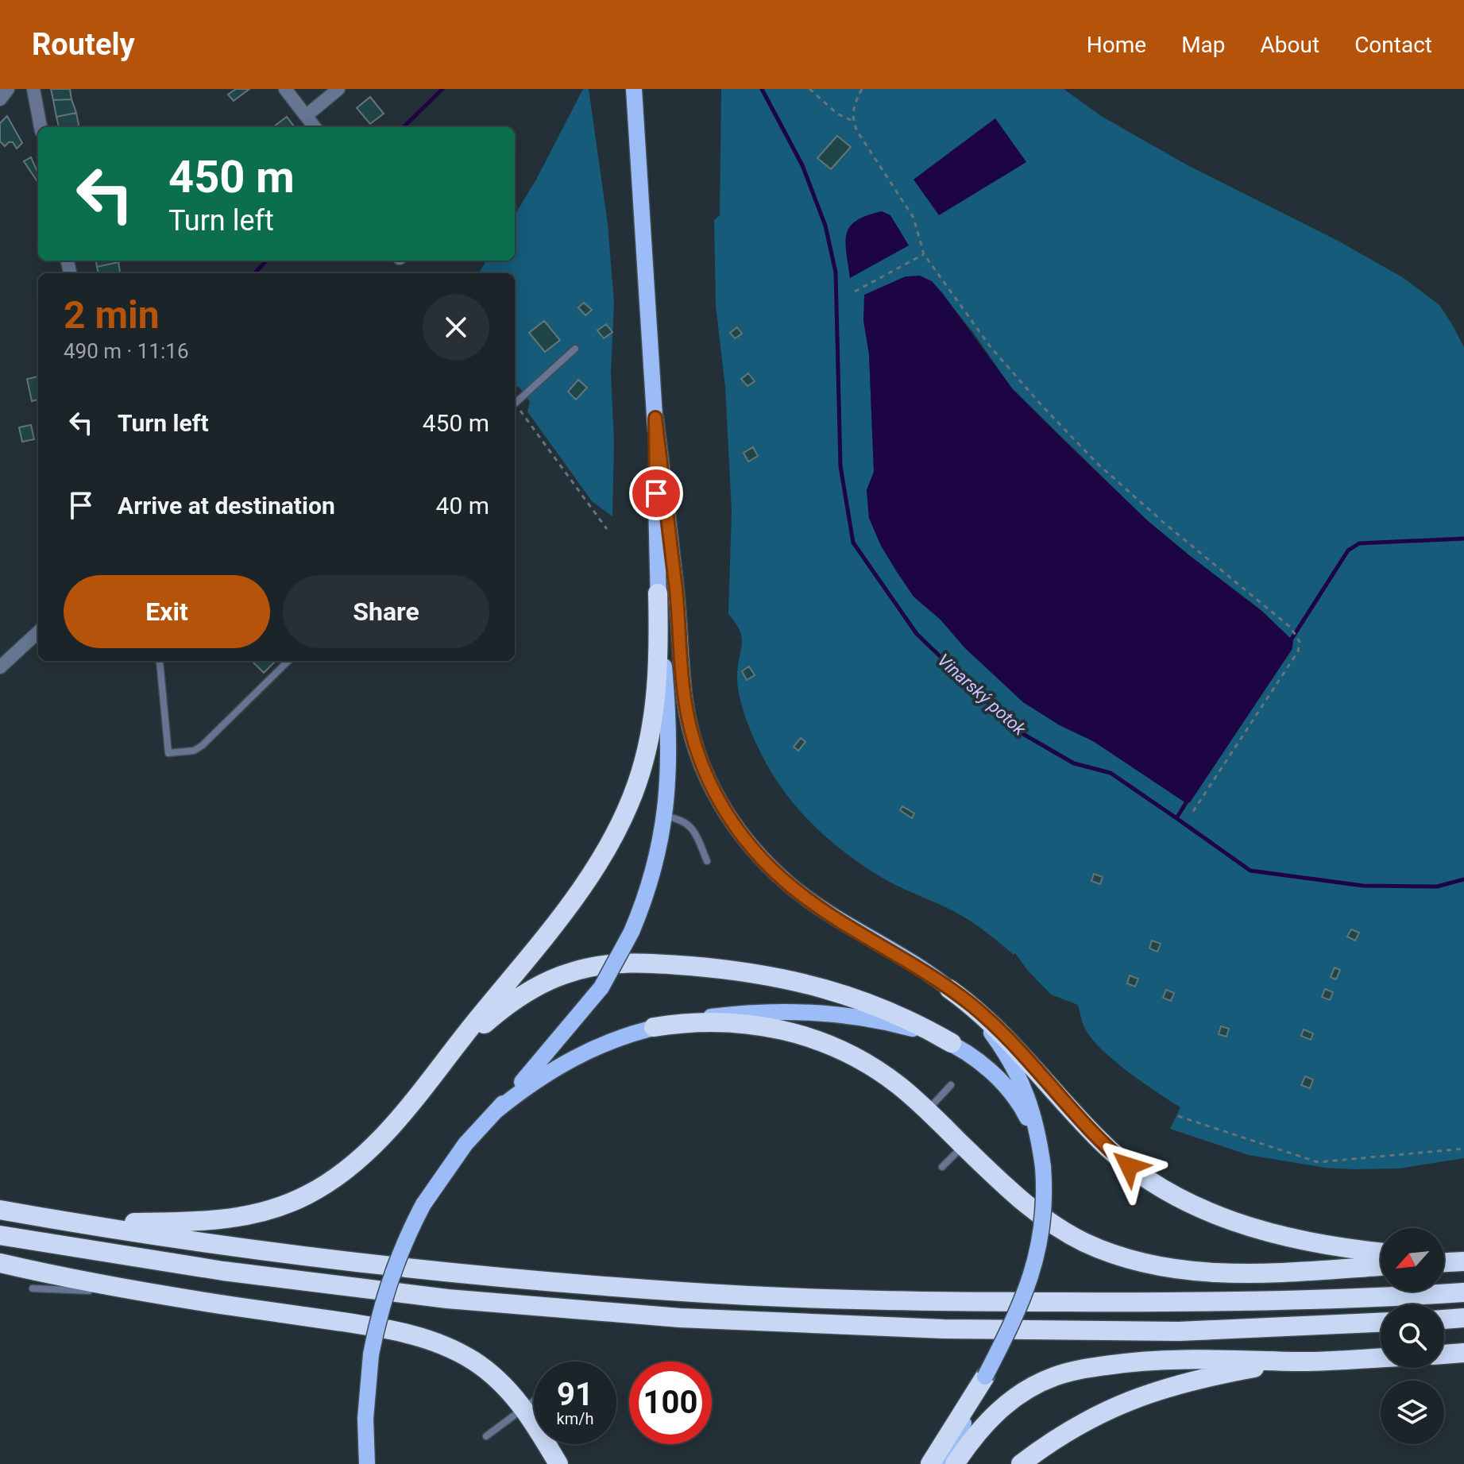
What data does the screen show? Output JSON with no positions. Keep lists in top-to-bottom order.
{
  "water": ["Vinarský potok"],
  "north": "bottom left",
  "page": {
    "header": "Routely",
    "nav": [
      "Home",
      "Map",
      "About",
      "Contact"
    ],
    "turn": ["450 m", "Turn left"],
    "heading": ["2 min", "490 m · 11:16"],
    "list": [
      {
        "name": "Turn left",
        "value": "450 m"
      },
      {
        "name": "Arrive at destination",
        "value": "40 m"
      }
    ],
    "buttons": ["Exit", "Share"],
    "speed": "91 km/h",
    "limit": "100"
  }
}
